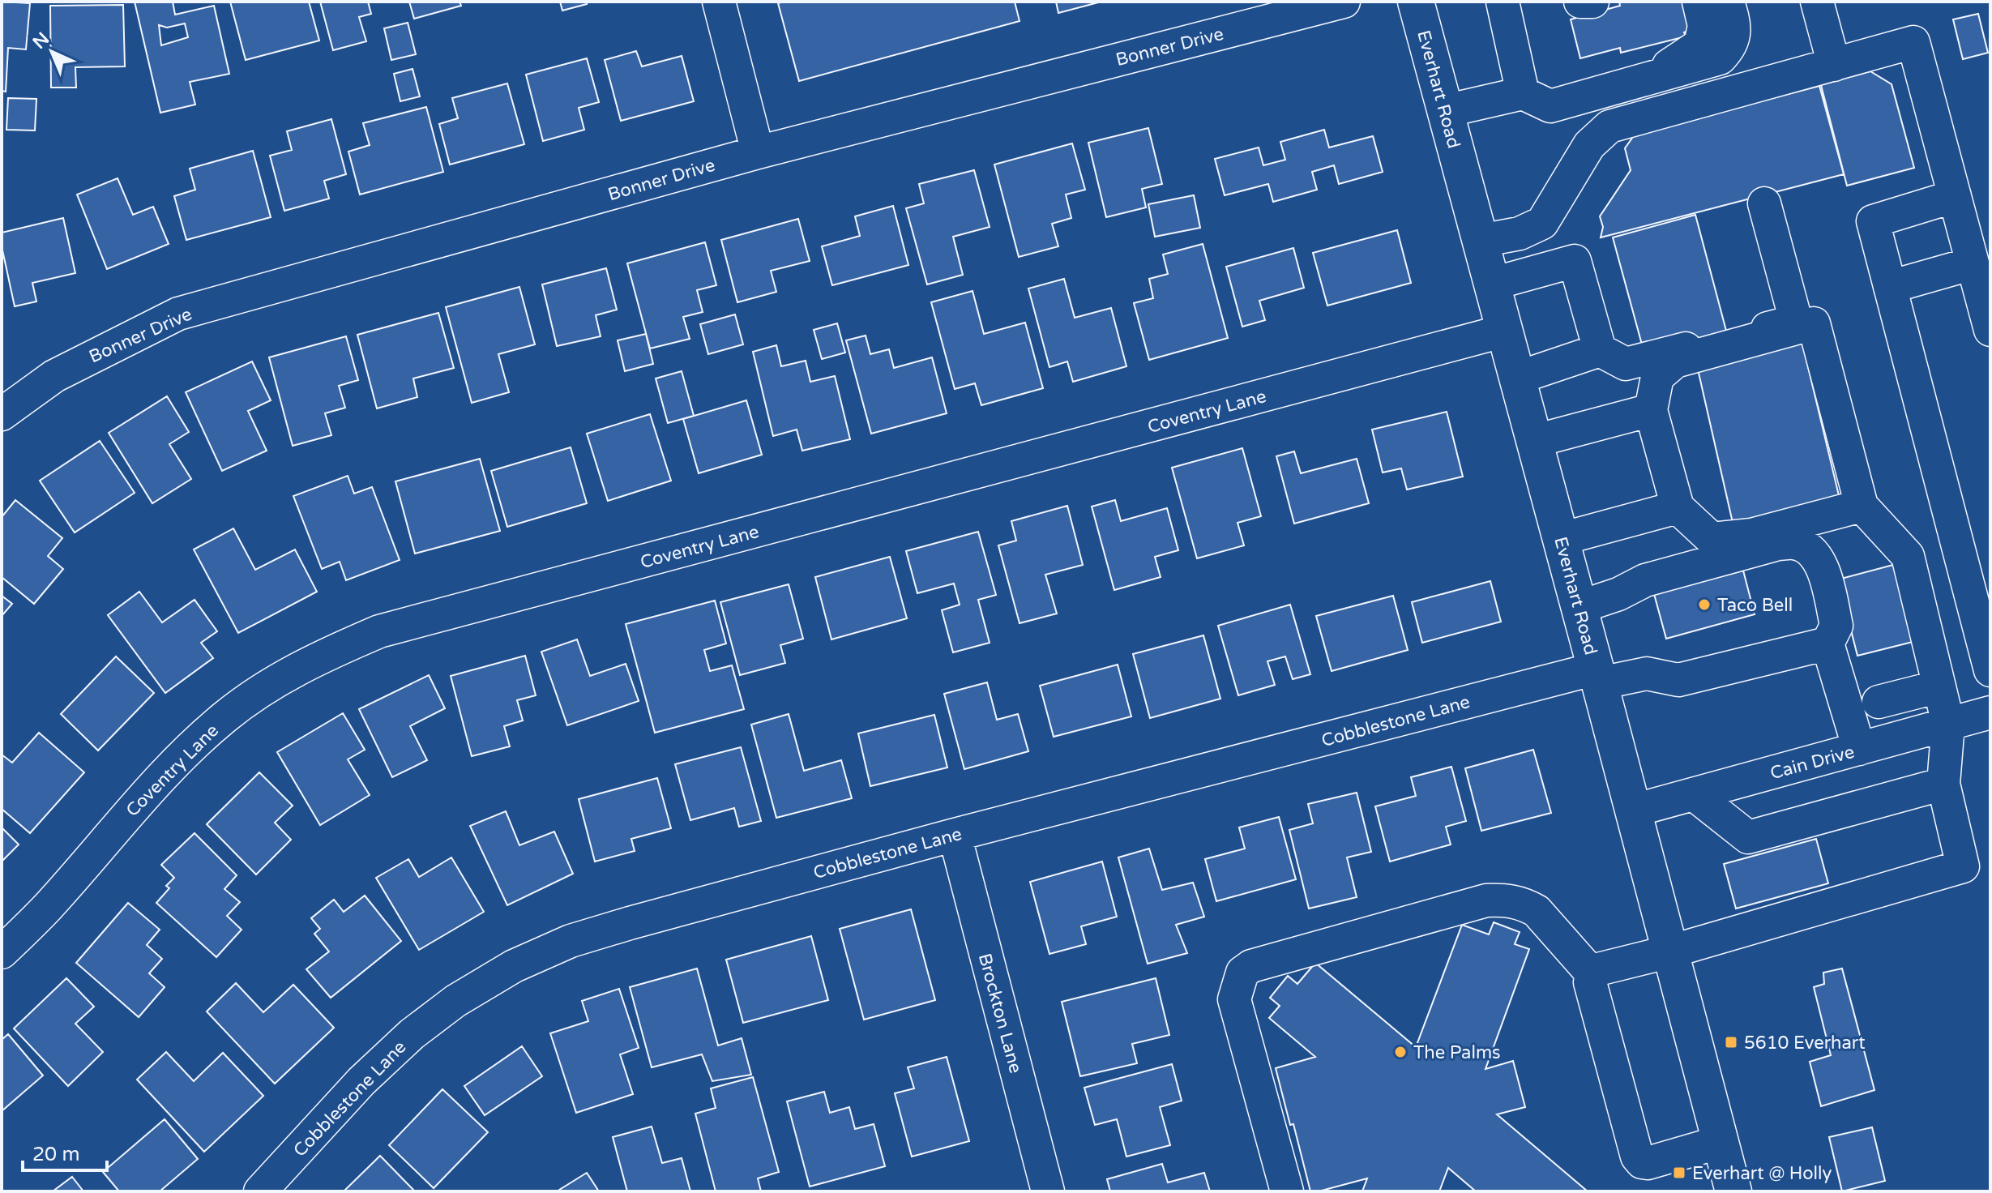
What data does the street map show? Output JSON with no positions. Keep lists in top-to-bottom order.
{
  "streets": {
    "main road": ["Everhart Road"],
    "street": [
      "Bonner Drive",
      "Coventry Lane",
      "Cobblestone Lane",
      "Cain Drive",
      "Brockton Lane"
    ]
  },
  "crossings": [
    ["Everhart Road", "Coventry Lane"],
    ["Everhart Road", "Cobblestone Lane"],
    ["Everhart Road", "Cain Drive"],
    ["Cobblestone Lane", "Brockton Lane"]
  ],
  "places": {
    "other": ["Taco Bell", "The Palms"],
    "transit": ["5610 Everhart", "Everhart @ Holly"]
  },
  "scale_bar": "20 m",
  "north": "top left"
}
